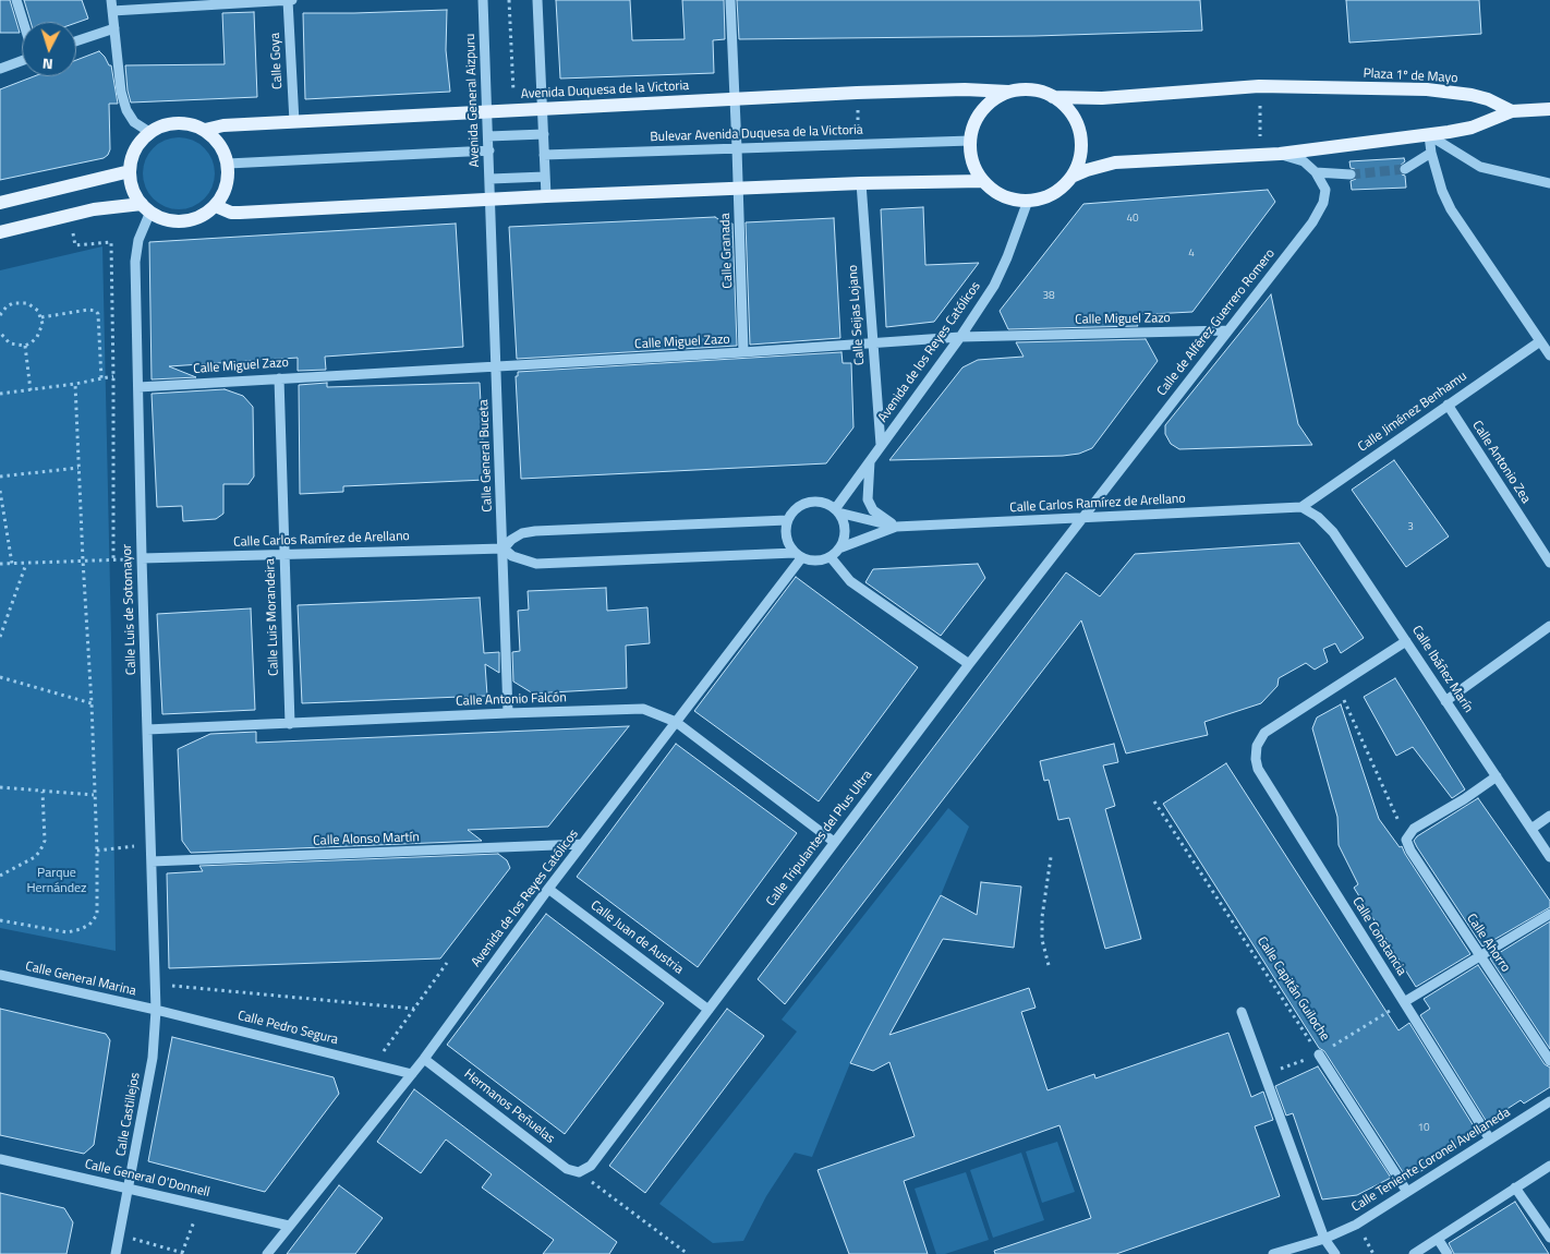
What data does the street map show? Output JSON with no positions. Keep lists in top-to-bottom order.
{
  "streets": {
    "main road": ["Plaza 1º de Mayo", "Avenida Duquesa de la Victoria"],
    "street": [
      "Calle Goya",
      "Avenida General Aizpuru",
      "Bulevar Avenida Duquesa de la Victoria",
      "Calle Granada",
      "Calle Seijas Lojano",
      "Calle Miguel Zazo",
      "Calle de Alférez Guerrero Romero",
      "Avenida de los Reyes Católicos",
      "Calle Jiménez Benhamu",
      "Calle General Buceta",
      "Calle Antonio Zea",
      "Calle Carlos Ramírez de Arellano",
      "Calle Luis de Sotomayor",
      "Calle Luis Morandeira",
      "Calle Ibáñez Marín",
      "Calle Antonio Falcón",
      "Calle Tripulantes del Plus Ultra",
      "Calle Alonso Martín",
      "Calle Constancia",
      "Calle Juan de Austria",
      "Calle Ahorro",
      "Calle General Marina",
      "Calle Capitán Guiloche",
      "Calle Pedro Segura",
      "Hermanos Peñuelas",
      "Calle Castillejos",
      "Calle Teniente Coronel Avellaneda",
      "Calle General O'Donnell"
    ]
  },
  "crossings": [
    ["Calle Goya", "Avenida Duquesa de la Victoria"],
    ["Plaza 1º de Mayo", "Avenida Duquesa de la Victoria"],
    ["Plaza 1º de Mayo", "Bulevar Avenida Duquesa de la Victoria"],
    ["Plaza 1º de Mayo", "Avenida de los Reyes Católicos"],
    ["Avenida Duquesa de la Victoria", "Avenida General Aizpuru"],
    ["Avenida Duquesa de la Victoria", "Bulevar Avenida Duquesa de la Victoria"],
    ["Avenida Duquesa de la Victoria", "Calle Granada"],
    ["Avenida Duquesa de la Victoria", "Avenida de los Reyes Católicos"],
    ["Avenida Duquesa de la Victoria", "Calle Luis de Sotomayor"],
    ["Avenida General Aizpuru", "Calle General Buceta"],
    ["Bulevar Avenida Duquesa de la Victoria", "Calle Granada"],
    ["Bulevar Avenida Duquesa de la Victoria", "Avenida de los Reyes Católicos"],
    ["Calle Granada", "Calle Miguel Zazo"],
    ["Calle Seijas Lojano", "Calle Miguel Zazo"],
    ["Calle Seijas Lojano", "Avenida de los Reyes Católicos"],
    ["Calle Miguel Zazo", "Calle de Alférez Guerrero Romero"],
    ["Calle Miguel Zazo", "Avenida de los Reyes Católicos"],
    ["Calle Miguel Zazo", "Calle General Buceta"],
    ["Calle Miguel Zazo", "Calle Luis de Sotomayor"],
    ["Calle Miguel Zazo", "Calle Luis Morandeira"],
    ["Calle de Alférez Guerrero Romero", "Calle Carlos Ramírez de Arellano"],
    ["Calle de Alférez Guerrero Romero", "Calle Tripulantes del Plus Ultra"],
    ["Avenida de los Reyes Católicos", "Calle Carlos Ramírez de Arellano"],
    ["Avenida de los Reyes Católicos", "Calle Antonio Falcón"],
    ["Avenida de los Reyes Católicos", "Calle Alonso Martín"],
    ["Avenida de los Reyes Católicos", "Calle Juan de Austria"],
    ["Avenida de los Reyes Católicos", "Calle Pedro Segura"],
    ["Avenida de los Reyes Católicos", "Hermanos Peñuelas"],
    ["Avenida de los Reyes Católicos", "Calle General O'Donnell"],
    ["Calle Jiménez Benhamu", "Calle Antonio Zea"],
    ["Calle Jiménez Benhamu", "Calle Carlos Ramírez de Arellano"],
    ["Calle Jiménez Benhamu", "Calle Ibáñez Marín"],
    ["Calle General Buceta", "Calle Carlos Ramírez de Arellano"],
    ["Calle General Buceta", "Calle Antonio Falcón"],
    ["Calle Carlos Ramírez de Arellano", "Calle Luis de Sotomayor"],
    ["Calle Carlos Ramírez de Arellano", "Calle Luis Morandeira"],
    ["Calle Carlos Ramírez de Arellano", "Calle Ibáñez Marín"],
    ["Calle Carlos Ramírez de Arellano", "Calle Tripulantes del Plus Ultra"],
    ["Calle Luis de Sotomayor", "Calle Antonio Falcón"],
    ["Calle Luis de Sotomayor", "Calle Alonso Martín"],
    ["Calle Luis de Sotomayor", "Calle General Marina"],
    ["Calle Luis de Sotomayor", "Calle Pedro Segura"],
    ["Calle Luis de Sotomayor", "Calle Castillejos"],
    ["Calle Luis Morandeira", "Calle Antonio Falcón"],
    ["Calle Antonio Falcón", "Calle Tripulantes del Plus Ultra"],
    ["Calle Tripulantes del Plus Ultra", "Calle Juan de Austria"],
    ["Calle Tripulantes del Plus Ultra", "Hermanos Peñuelas"],
    ["Calle Constancia", "Calle Teniente Coronel Avellaneda"],
    ["Calle General Marina", "Calle Pedro Segura"],
    ["Calle General Marina", "Calle Castillejos"],
    ["Calle Capitán Guiloche", "Calle Teniente Coronel Avellaneda"],
    ["Calle Pedro Segura", "Calle Castillejos"],
    ["Calle Castillejos", "Calle General O'Donnell"]
  ],
  "parks": ["Parque Hernández"],
  "house_numbers": [
    "40",
    "4",
    "38",
    "3",
    "10"
  ],
  "north": "bottom"
}
